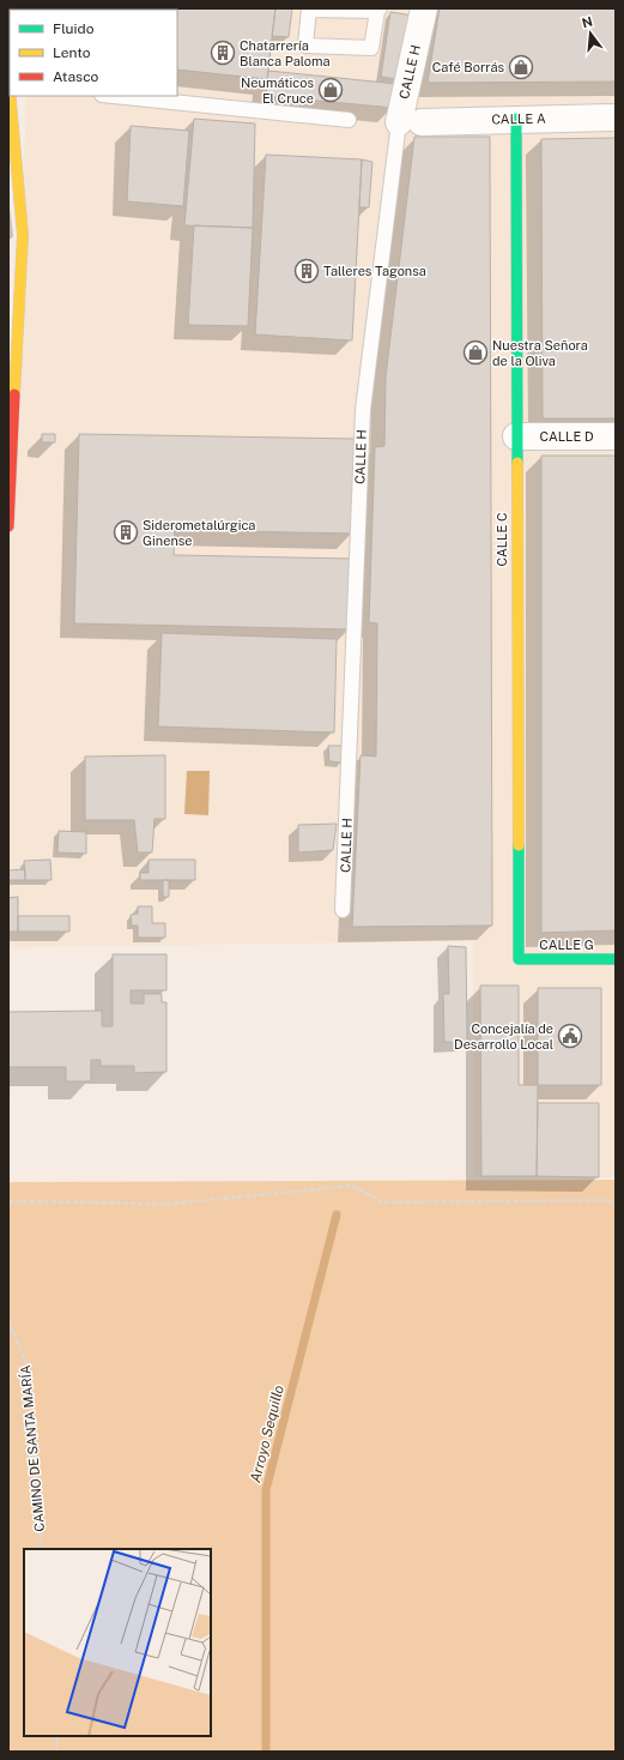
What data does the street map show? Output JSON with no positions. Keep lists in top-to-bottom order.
{
  "streets": {
    "street": [
      "CALLE H",
      "CALLE A",
      "CALLE D",
      "CALLE C",
      "CALLE G"
    ],
    "path": ["CAMINO DE SANTA MARÍA"]
  },
  "crossings": [
    ["CALLE H", "CALLE A"],
    ["CALLE A", "CALLE C"],
    ["CALLE D", "CALLE C"],
    ["CALLE C", "CALLE G"]
  ],
  "water": ["Arroyo Sequillo"],
  "places": {
    "building": ["Chatarrería Blanca Paloma", "Talleres Tagonsa", "Siderometalúrgica Ginense"],
    "shop": ["Café Borrás", "Neumáticos El Cruce", "Nuestra Señora de la Oliva"],
    "public building": ["Concejalía de Desarrollo Local"]
  },
  "legend": ["Fluido", "Lento", "Atasco"],
  "north": "top"
}
